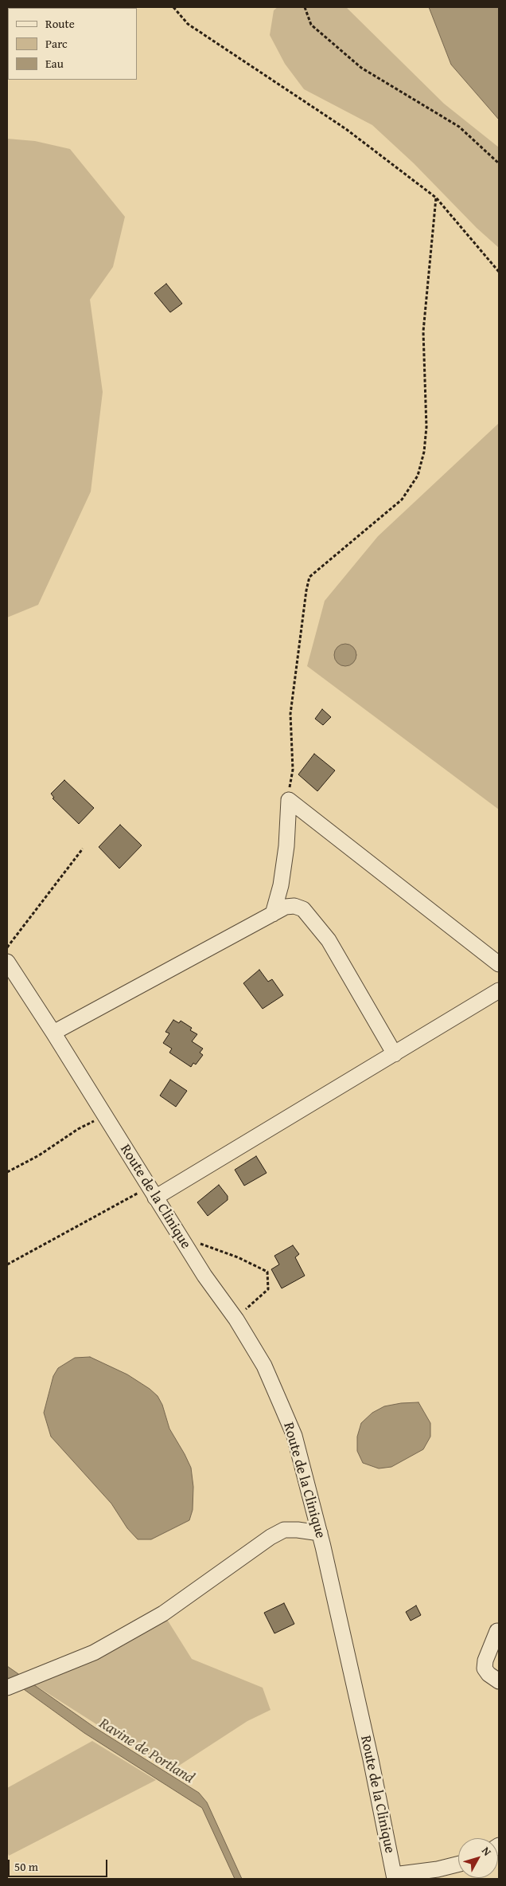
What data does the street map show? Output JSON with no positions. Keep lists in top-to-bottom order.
{
  "streets": {
    "street": ["Route de la Clinique"]
  },
  "water": ["Ravine de Portland"],
  "legend": ["Route", "Parc", "Eau"],
  "scale_bar": "50 m",
  "north": "top right"
}
